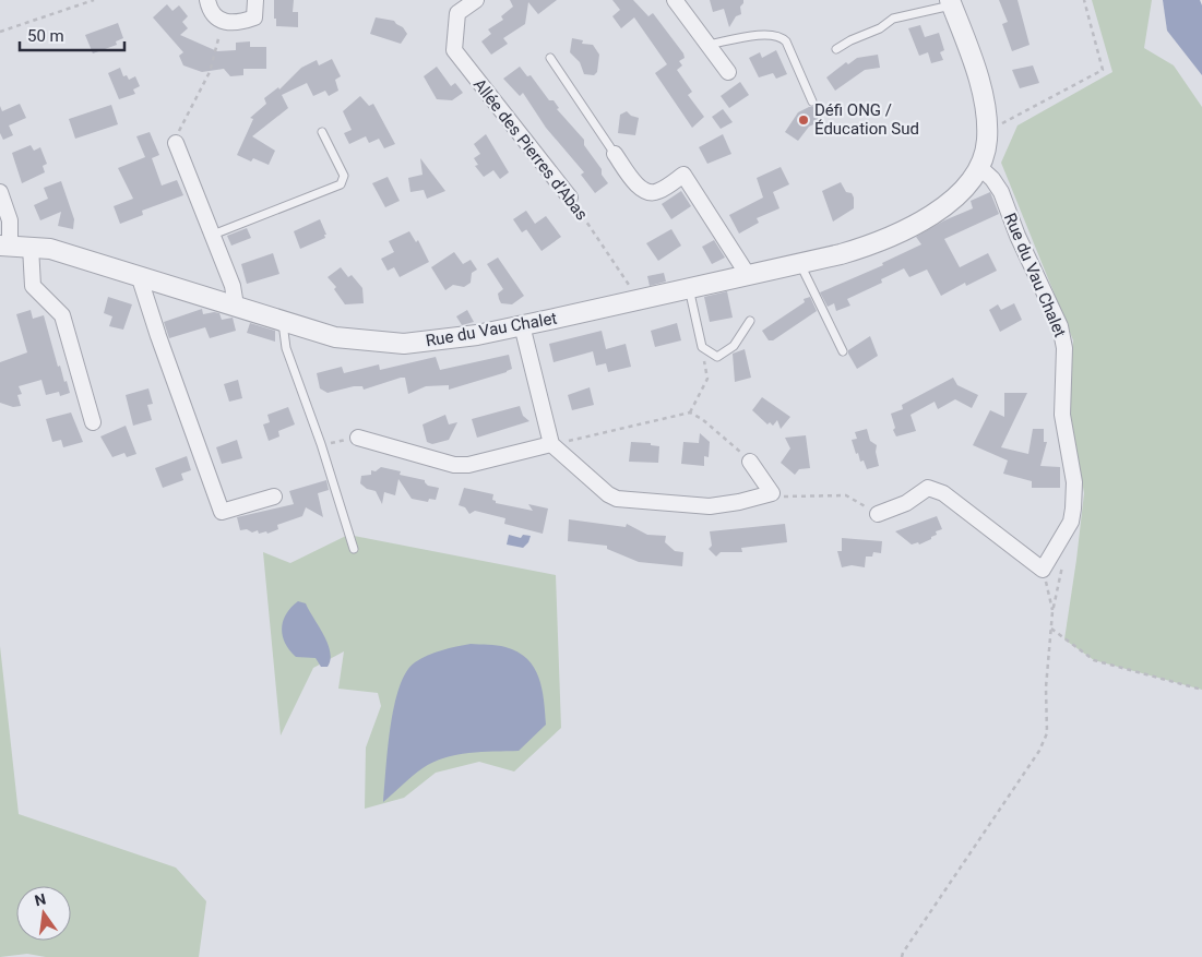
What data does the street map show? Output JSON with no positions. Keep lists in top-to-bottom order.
{
  "streets": {
    "street": ["Allée des Pierres d'Abas", "Rue du Vau Chalet"]
  },
  "crossings": [
    ["Allée des Pierres d'Abas", "Rue du Vau Chalet"]
  ],
  "places": ["Défi ONG / Éducation Sud"],
  "scale_bar": "50 m",
  "north": "top"
}
